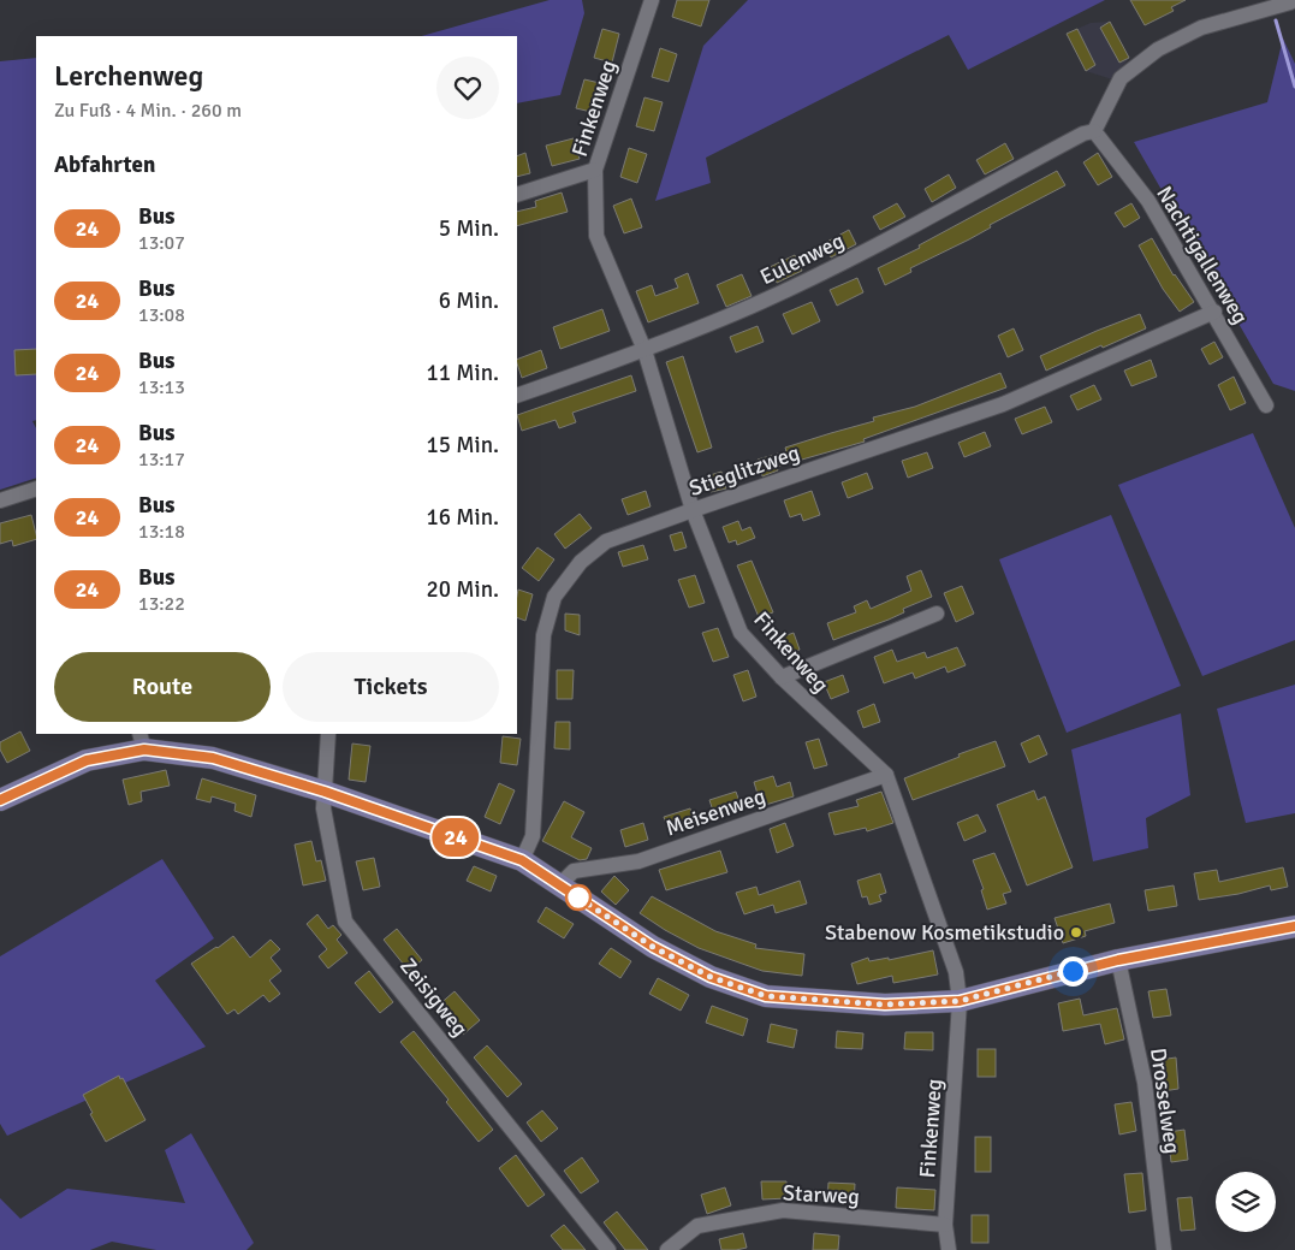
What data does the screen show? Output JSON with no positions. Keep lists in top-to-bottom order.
{
  "streets": {
    "street": [
      "Finkenweg",
      "Nachtigallenweg",
      "Eulenweg",
      "Stieglitzweg",
      "Meisenweg",
      "Zeisigweg",
      "Drosselweg",
      "Starweg"
    ]
  },
  "crossings": [
    ["Finkenweg", "Eulenweg"],
    ["Finkenweg", "Stieglitzweg"],
    ["Finkenweg", "Meisenweg"],
    ["Finkenweg", "Starweg"],
    ["Nachtigallenweg", "Eulenweg"],
    ["Nachtigallenweg", "Stieglitzweg"]
  ],
  "places": ["Stabenow Kosmetikstudio"],
  "lines": ["bus line 24"],
  "page": {
    "on_map": "24",
    "heading": [
      ["Lerchenweg", "Zu Fuß · 4 Min. · 260 m"],
      "Abfahrten"
    ],
    "list": [
      {
        "mark": "24",
        "name": "Bus",
        "note": "13:07",
        "value": "5 Min."
      },
      {
        "mark": "24",
        "name": "Bus",
        "note": "13:08",
        "value": "6 Min."
      },
      {
        "mark": "24",
        "name": "Bus",
        "note": "13:13",
        "value": "11 Min."
      },
      {
        "mark": "24",
        "name": "Bus",
        "note": "13:17",
        "value": "15 Min."
      },
      {
        "mark": "24",
        "name": "Bus",
        "note": "13:18",
        "value": "16 Min."
      },
      {
        "mark": "24",
        "name": "Bus",
        "note": "13:22",
        "value": "20 Min."
      }
    ],
    "buttons": ["Route", "Tickets"]
  }
}
